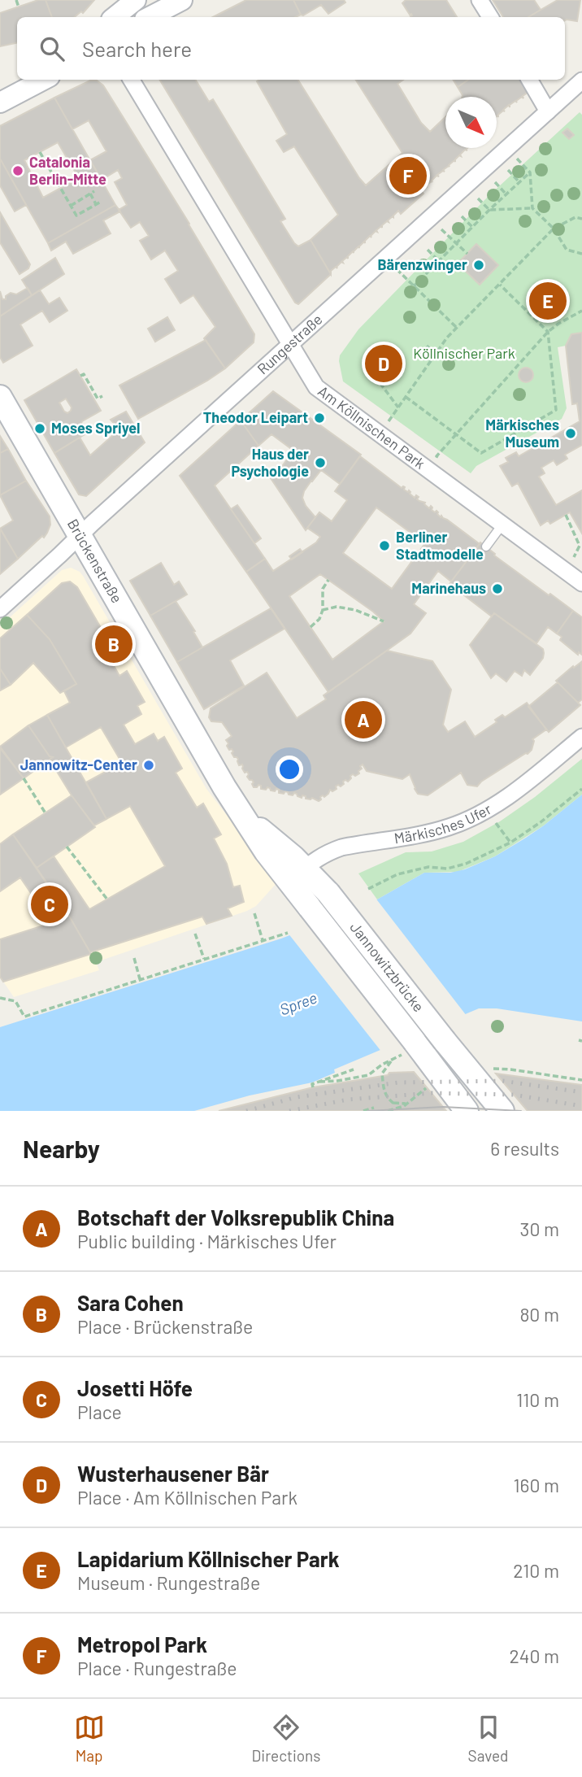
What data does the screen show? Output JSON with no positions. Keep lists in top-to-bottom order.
{
  "streets": {
    "main road": ["Brückenstraße", "Jannowitzbrücke"],
    "street": ["Rungestraße", "Am Köllnischen Park", "Märkisches Ufer"]
  },
  "crossings": [
    ["Rungestraße", "Am Köllnischen Park"],
    ["Rungestraße", "Brückenstraße"],
    ["Brückenstraße", "Märkisches Ufer"],
    ["Brückenstraße", "Jannowitzbrücke"]
  ],
  "water": ["Spree"],
  "parks": ["Köllnischer Park"],
  "places": [
    "Catalonia Berlin-Mitte",
    "Bärenzwinger",
    "Theodor Leipart",
    "Moses Spriyel",
    "Märkisches Museum",
    "Haus der Psychologie",
    "Berliner Stadtmodelle",
    "Marinehaus",
    "Jannowitz-Center"
  ],
  "north": "bottom right",
  "page": {
    "search": "Search here",
    "pins": [
      "F",
      "E",
      "D",
      "B",
      "A",
      "C"
    ],
    "heading": ["Nearby", "6 results"],
    "list": [
      {
        "mark": "A",
        "name": "Botschaft der Volksrepublik China",
        "note": "Public building · Märkisches Ufer",
        "value": "30 m"
      },
      {
        "mark": "B",
        "name": "Sara Cohen",
        "note": "Place · Brückenstraße",
        "value": "80 m"
      },
      {
        "mark": "C",
        "name": "Josetti Höfe",
        "note": "Place",
        "value": "110 m"
      },
      {
        "mark": "D",
        "name": "Wusterhausener Bär",
        "note": "Place · Am Köllnischen Park",
        "value": "160 m"
      },
      {
        "mark": "E",
        "name": "Lapidarium Köllnischer Park",
        "note": "Museum · Rungestraße",
        "value": "210 m"
      },
      {
        "mark": "F",
        "name": "Metropol Park",
        "note": "Place · Rungestraße",
        "value": "240 m"
      }
    ],
    "nav": ["Map", "Directions", "Saved"]
  }
}
